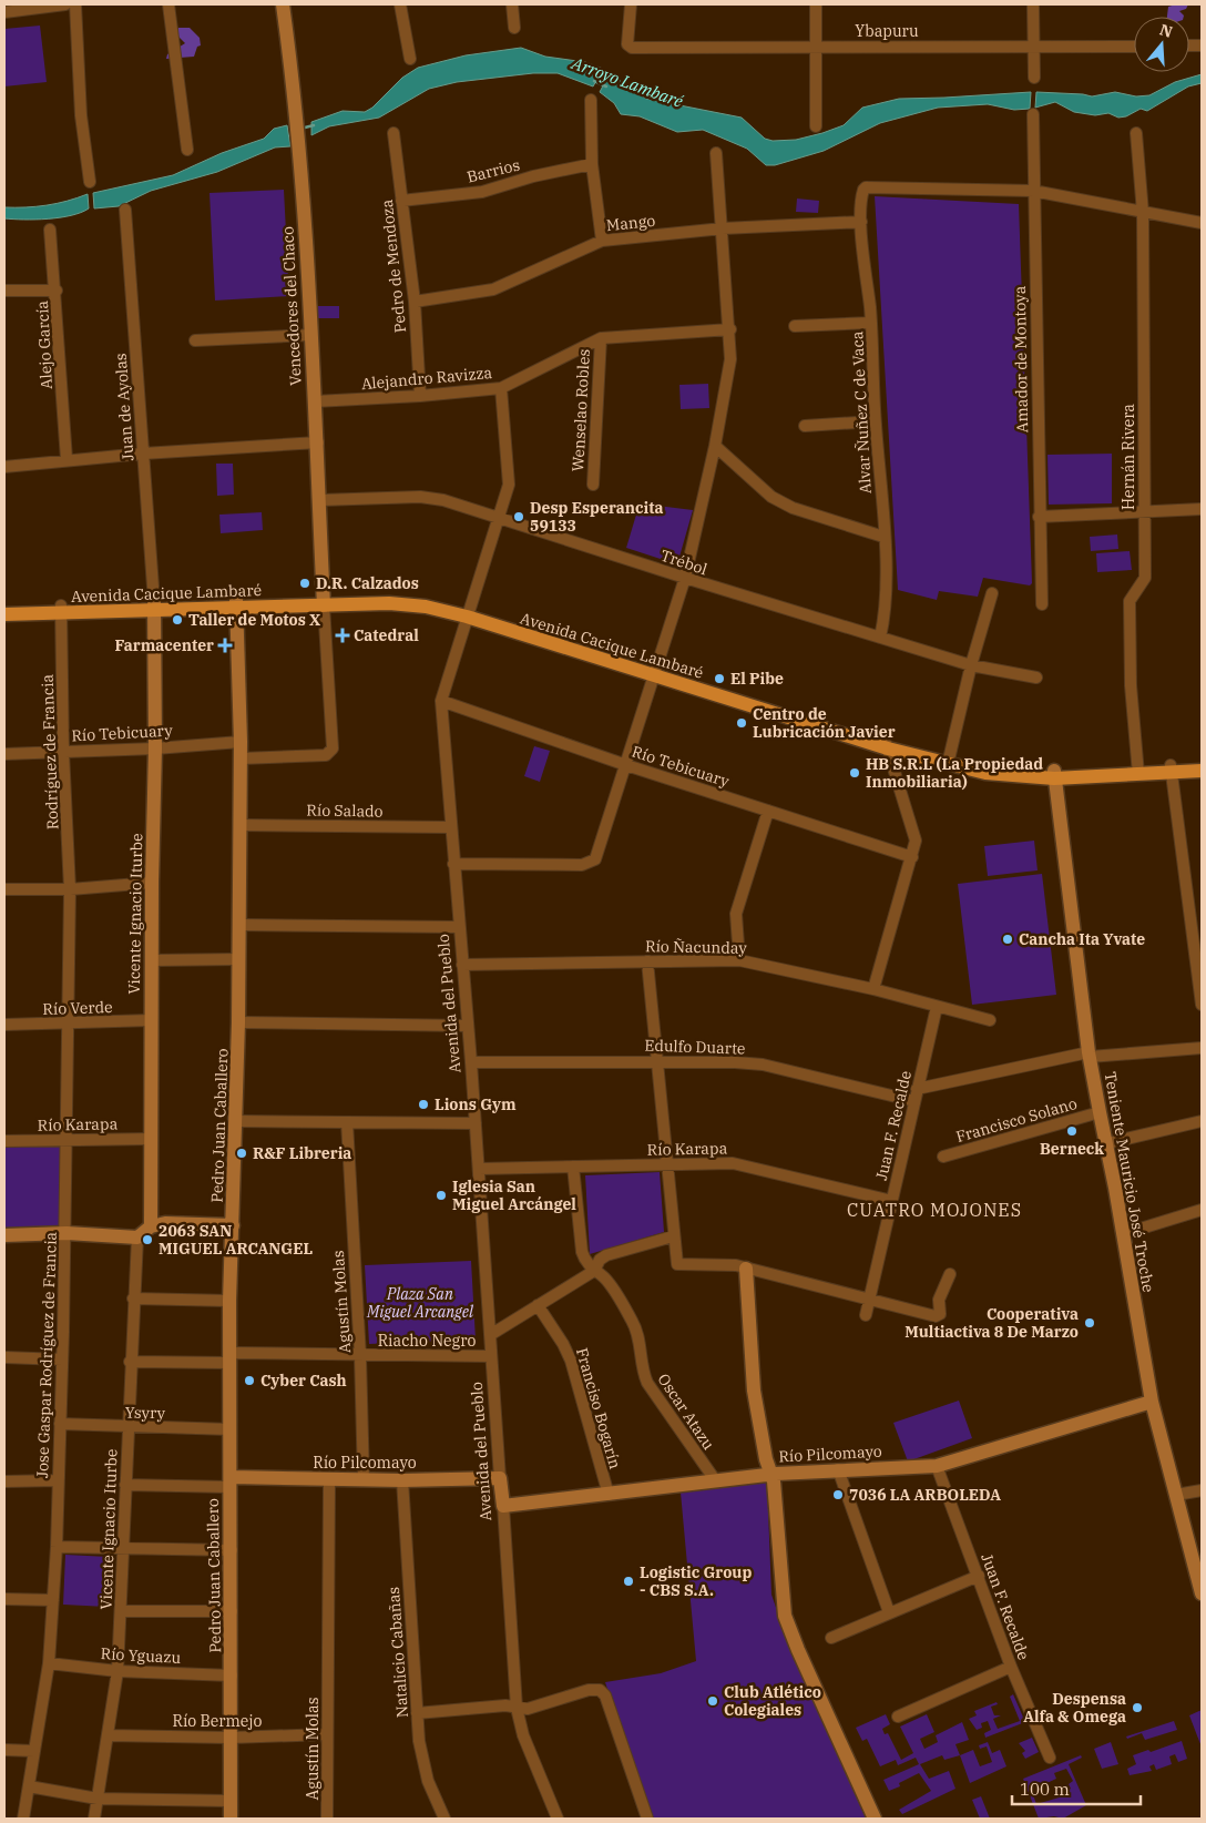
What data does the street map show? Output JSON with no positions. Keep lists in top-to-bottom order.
{
  "streets": {
    "main road": ["Avenida Cacique Lambaré"],
    "street": [
      "Ybapuru",
      "Barrios",
      "Mango",
      "Pedro de Mendoza",
      "Vencedores del Chaco",
      "Alejo García",
      "Amador de Montoya",
      "Alejandro Ravizza",
      "Juan de Ayolas",
      "Wenselao Robles",
      "Alvar Ñuñez C de Vaca",
      "Hernán Rivera",
      "Trébol",
      "Río Tebicuary",
      "Rodríguez de Francia",
      "Río Salado",
      "Vicente Ignacio Iturbe",
      "Río Ñacunday",
      "Avenida del Pueblo",
      "Río Verde",
      "Edulfo Duarte",
      "Francisco Solano",
      "Río Karapa",
      "Pedro Juan Caballero",
      "Juan F. Recalde",
      "Teniente Mauricio José Troche",
      "Agustín Molas",
      "Riacho Negro",
      "Jose Gaspar Rodríguez de Francia",
      "Franciso Bogarín",
      "Oscar Atazu",
      "Ysyry",
      "Río Pilcomayo",
      "Natalicio Cabañas",
      "Río Yguazu",
      "Río Bermejo"
    ]
  },
  "crossings": [
    ["Barrios", "Pedro de Mendoza"],
    ["Mango", "Pedro de Mendoza"],
    ["Mango", "Alvar Ñuñez C de Vaca"],
    ["Pedro de Mendoza", "Alejandro Ravizza"],
    ["Vencedores del Chaco", "Alejandro Ravizza"],
    ["Vencedores del Chaco", "Trébol"],
    ["Vencedores del Chaco", "Avenida Cacique Lambaré"],
    ["Amador de Montoya", "Alvar Ñuñez C de Vaca"],
    ["Alejandro Ravizza", "Wenselao Robles"],
    ["Alejandro Ravizza", "Avenida del Pueblo"],
    ["Juan de Ayolas", "Avenida Cacique Lambaré"],
    ["Juan de Ayolas", "Vicente Ignacio Iturbe"],
    ["Alvar Ñuñez C de Vaca", "Trébol"],
    ["Hernán Rivera", "Avenida Cacique Lambaré"],
    ["Trébol", "Avenida del Pueblo"],
    ["Avenida Cacique Lambaré", "Rodríguez de Francia"],
    ["Avenida Cacique Lambaré", "Vicente Ignacio Iturbe"],
    ["Avenida Cacique Lambaré", "Avenida del Pueblo"],
    ["Avenida Cacique Lambaré", "Pedro Juan Caballero"],
    ["Avenida Cacique Lambaré", "Teniente Mauricio José Troche"],
    ["Río Tebicuary", "Rodríguez de Francia"],
    ["Río Tebicuary", "Vicente Ignacio Iturbe"],
    ["Río Tebicuary", "Avenida del Pueblo"],
    ["Río Tebicuary", "Pedro Juan Caballero"],
    ["Rodríguez de Francia", "Jose Gaspar Rodríguez de Francia"],
    ["Río Salado", "Avenida del Pueblo"],
    ["Río Salado", "Pedro Juan Caballero"],
    ["Vicente Ignacio Iturbe", "Río Verde"],
    ["Vicente Ignacio Iturbe", "Río Karapa"],
    ["Vicente Ignacio Iturbe", "Riacho Negro"],
    ["Vicente Ignacio Iturbe", "Ysyry"],
    ["Vicente Ignacio Iturbe", "Río Pilcomayo"],
    ["Vicente Ignacio Iturbe", "Río Yguazu"],
    ["Vicente Ignacio Iturbe", "Río Bermejo"],
    ["Río Ñacunday", "Avenida del Pueblo"],
    ["Río Ñacunday", "Juan F. Recalde"],
    ["Avenida del Pueblo", "Edulfo Duarte"],
    ["Avenida del Pueblo", "Río Karapa"],
    ["Avenida del Pueblo", "Riacho Negro"],
    ["Avenida del Pueblo", "Río Pilcomayo"],
    ["Río Verde", "Jose Gaspar Rodríguez de Francia"],
    ["Edulfo Duarte", "Juan F. Recalde"],
    ["Francisco Solano", "Teniente Mauricio José Troche"],
    ["Río Karapa", "Juan F. Recalde"],
    ["Río Karapa", "Jose Gaspar Rodríguez de Francia"],
    ["Río Karapa", "Oscar Atazu"],
    ["Pedro Juan Caballero", "Riacho Negro"],
    ["Pedro Juan Caballero", "Ysyry"],
    ["Pedro Juan Caballero", "Río Pilcomayo"],
    ["Pedro Juan Caballero", "Río Yguazu"],
    ["Pedro Juan Caballero", "Río Bermejo"],
    ["Juan F. Recalde", "Río Pilcomayo"],
    ["Teniente Mauricio José Troche", "Río Pilcomayo"],
    ["Agustín Molas", "Riacho Negro"],
    ["Agustín Molas", "Río Pilcomayo"],
    ["Agustín Molas", "Río Bermejo"],
    ["Riacho Negro", "Franciso Bogarín"],
    ["Riacho Negro", "Oscar Atazu"],
    ["Jose Gaspar Rodríguez de Francia", "Ysyry"],
    ["Jose Gaspar Rodríguez de Francia", "Río Yguazu"],
    ["Franciso Bogarín", "Río Pilcomayo"],
    ["Oscar Atazu", "Río Pilcomayo"],
    ["Río Pilcomayo", "Natalicio Cabañas"]
  ],
  "districts": ["CUATRO MOJONES"],
  "water": ["Arroyo Lambaré"],
  "parks": ["Plaza San Miguel Arcangel"],
  "places": {
    "other": [
      "Desp Esperancita 59133",
      "D.R. Calzados",
      "Taller de Motos X",
      "El Pibe",
      "Centro de Lubricación Javier",
      "HB S.R.L (La Propiedad Inmobiliaria)",
      "Cancha Ita Yvate",
      "Lions Gym",
      "Berneck",
      "R&F Libreria",
      "Iglesia San Miguel Arcángel",
      "2063 SAN MIGUEL ARCANGEL",
      "Cooperativa Multiactiva 8 De Marzo",
      "Cyber Cash",
      "7036 LA ARBOLEDA",
      "Logistic Group - CBS S.A.",
      "Club Atlético Colegiales",
      "Despensa Alfa & Omega"
    ],
    "health": ["Catedral", "Farmacenter"]
  },
  "scale_bar": "100 m",
  "north": "top"
}
